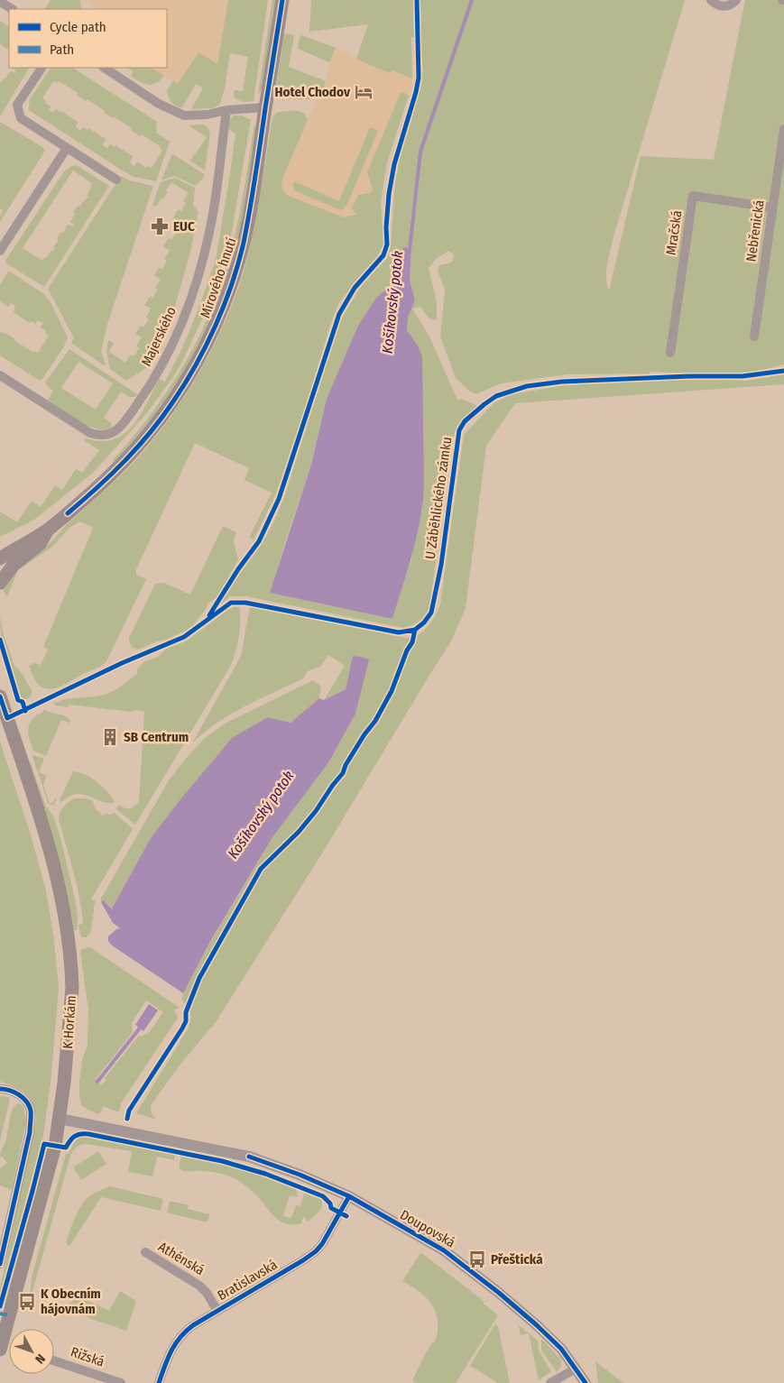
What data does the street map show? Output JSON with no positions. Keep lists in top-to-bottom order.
{
  "streets": {
    "main road": ["Mírového hnutí", "K Horkám"],
    "street": [
      "Nebřenická",
      "Mračská",
      "Majerského",
      "Doupovská",
      "Athénská",
      "Bratislavská",
      "Rižská"
    ],
    "cycle path": ["U Záběhlického zámku"]
  },
  "crossings": [
    ["Nebřenická", "Mračská"],
    ["K Horkám", "Doupovská"],
    ["Doupovská", "Bratislavská"],
    ["Athénská", "Bratislavská"]
  ],
  "water": ["Košíkovský potok"],
  "places": {
    "hotel": ["Hotel Chodov"],
    "pharmacy": ["EUC"],
    "building": ["SB Centrum"],
    "bus stop": ["Přeštická", "K Obecním hájovnám"]
  },
  "legend": ["Cycle path", "Path"],
  "north": "bottom right"
}
